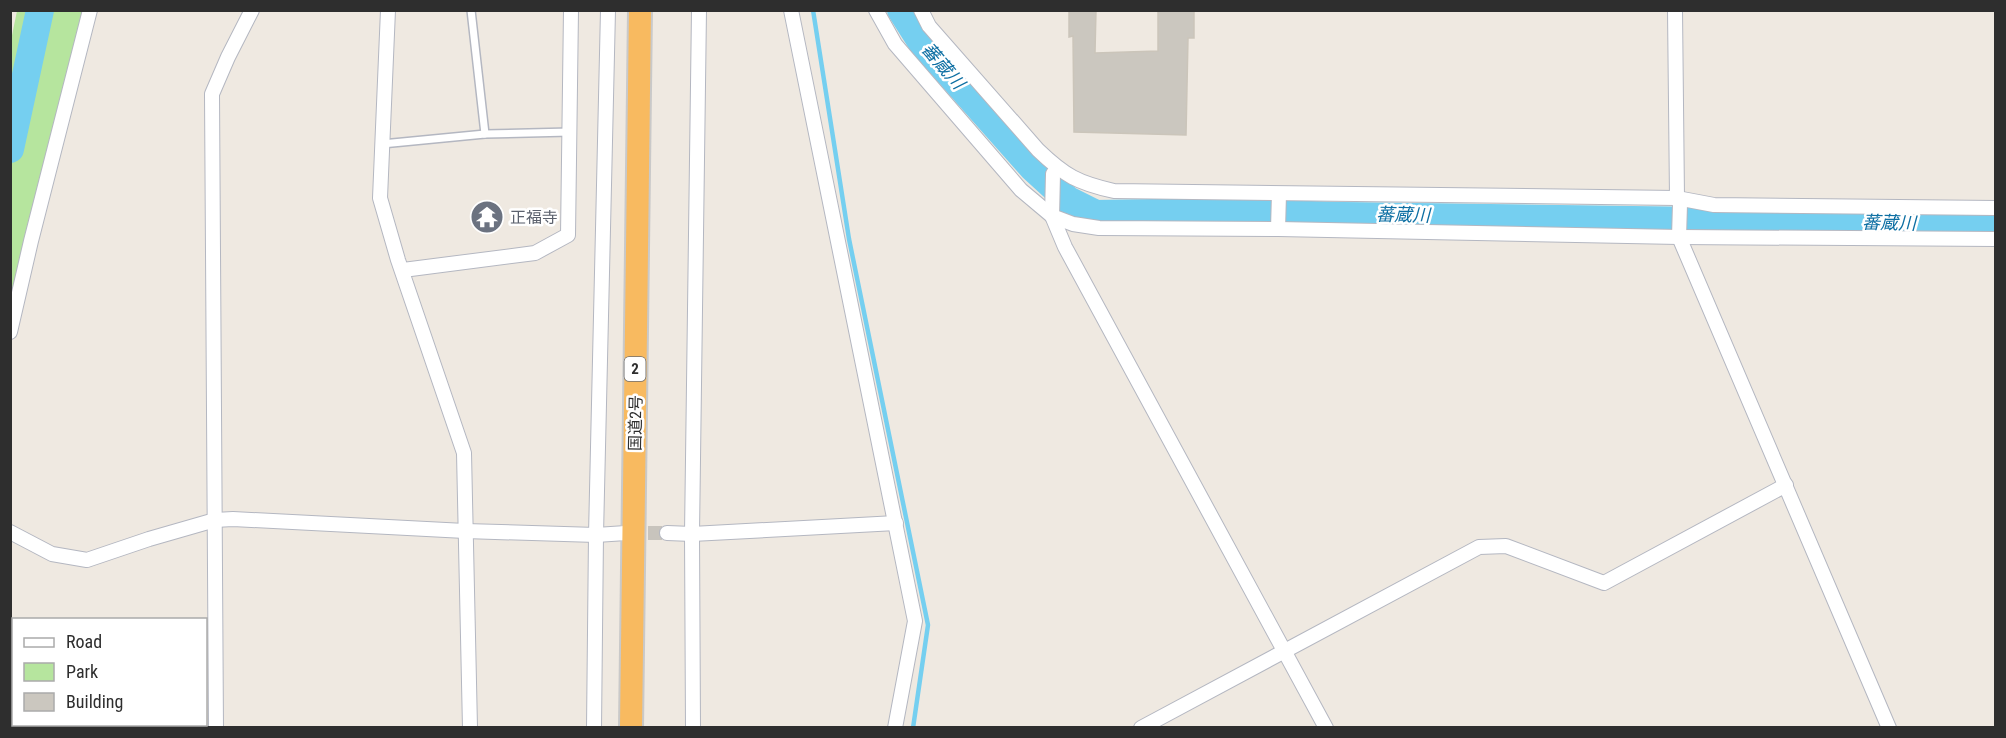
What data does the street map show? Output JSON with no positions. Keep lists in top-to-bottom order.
{
  "streets": {
    "highway": ["2", "国道2号"]
  },
  "water": ["蕃蔵川"],
  "places": {
    "temple": ["正福寺"]
  },
  "legend": ["Road", "Park", "Building"]
}
